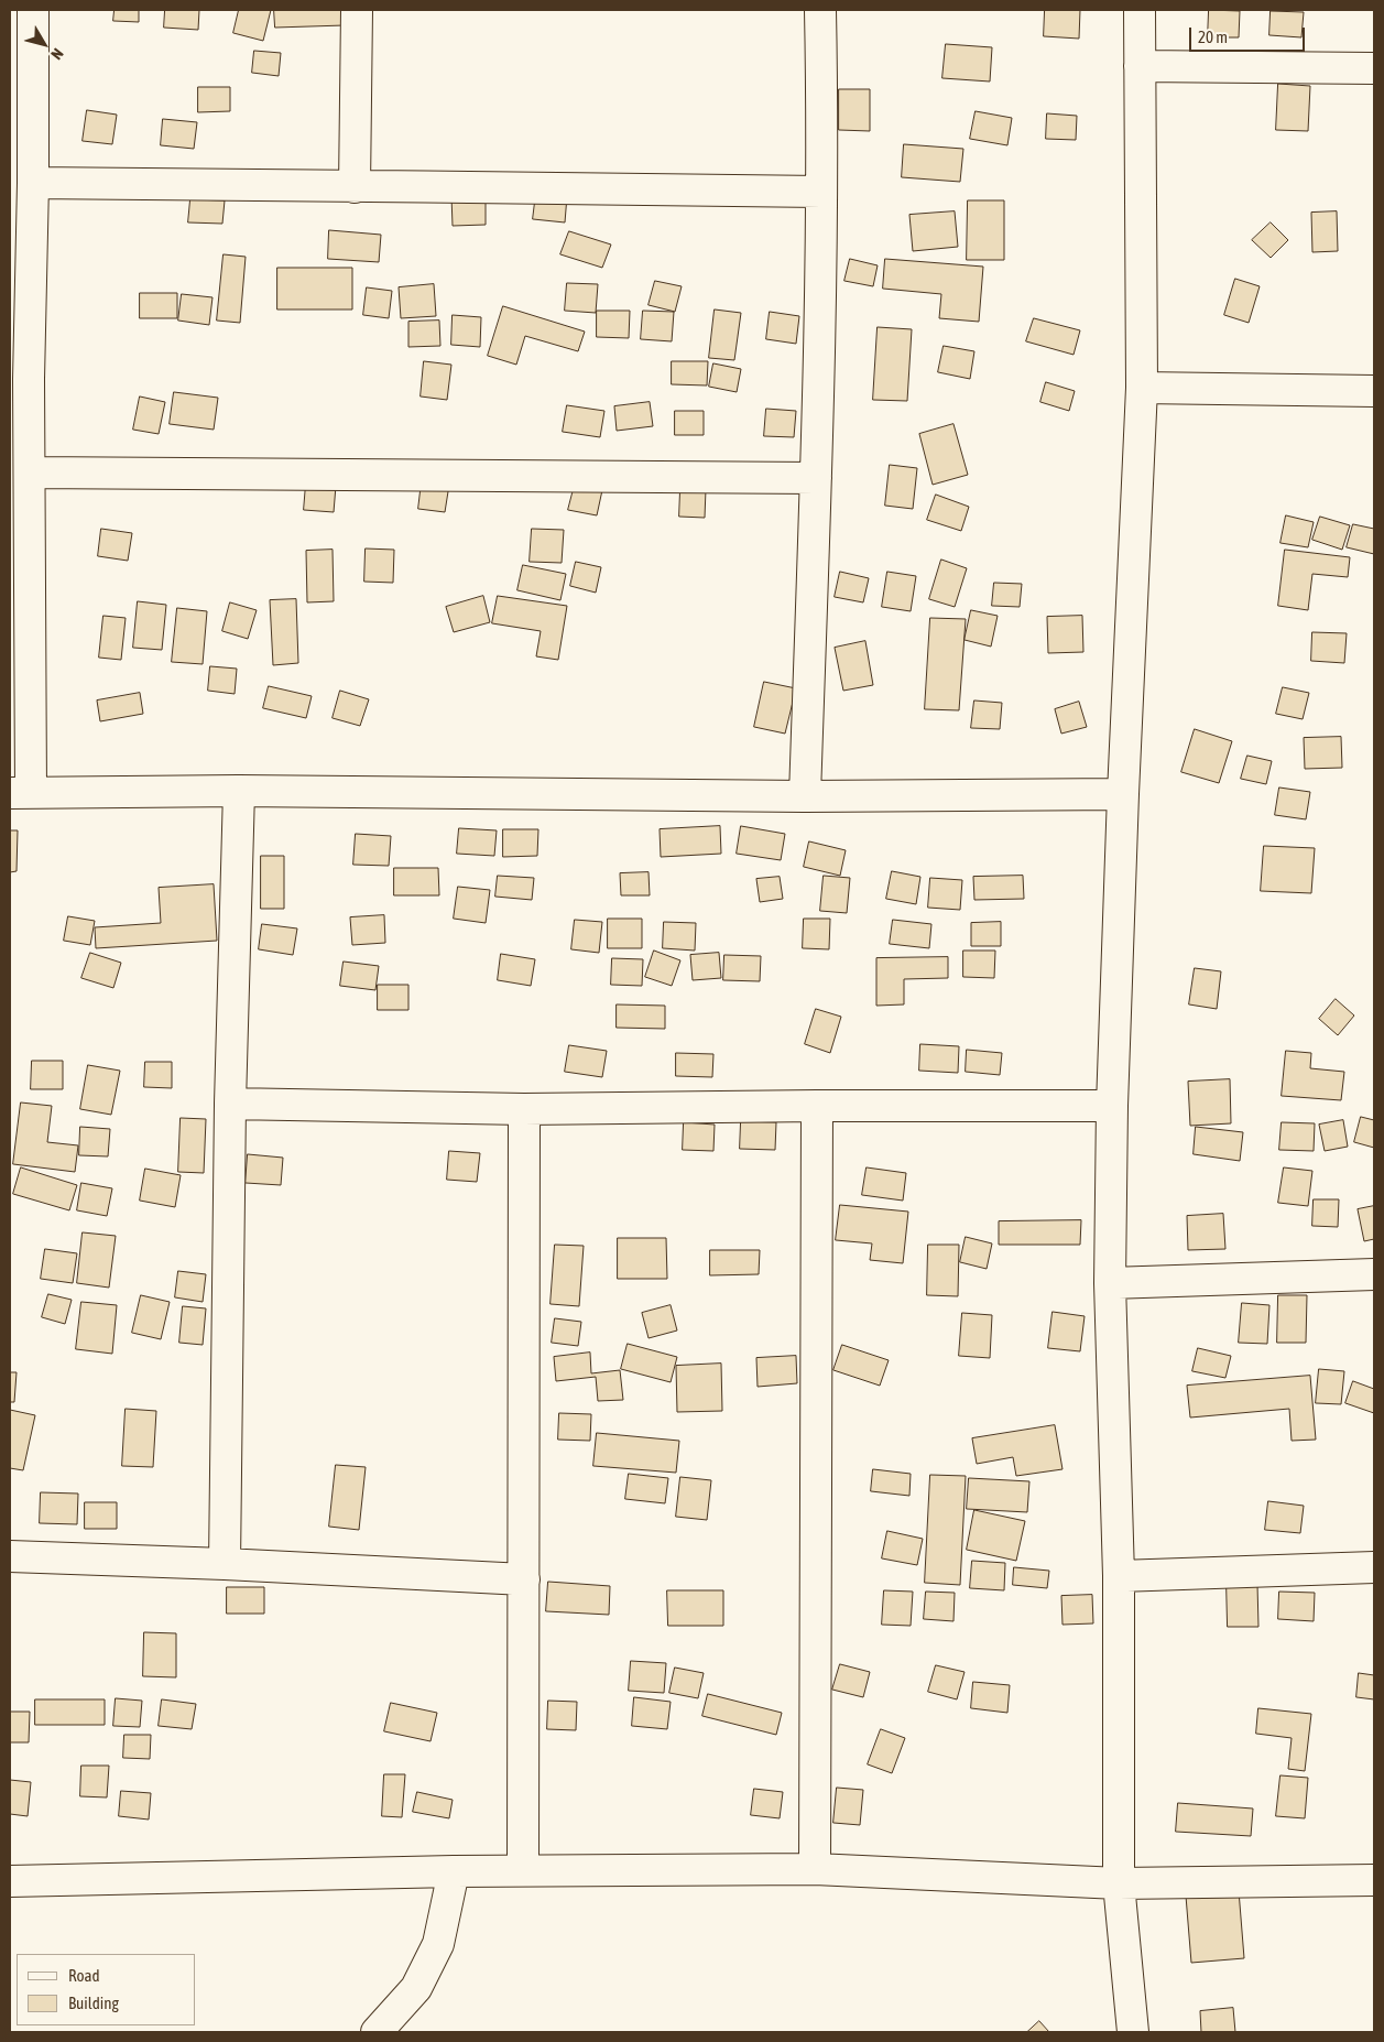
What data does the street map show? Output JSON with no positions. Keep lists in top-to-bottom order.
{
  "legend": ["Road", "Building"],
  "scale_bar": "20 m",
  "north": "bottom right"
}
